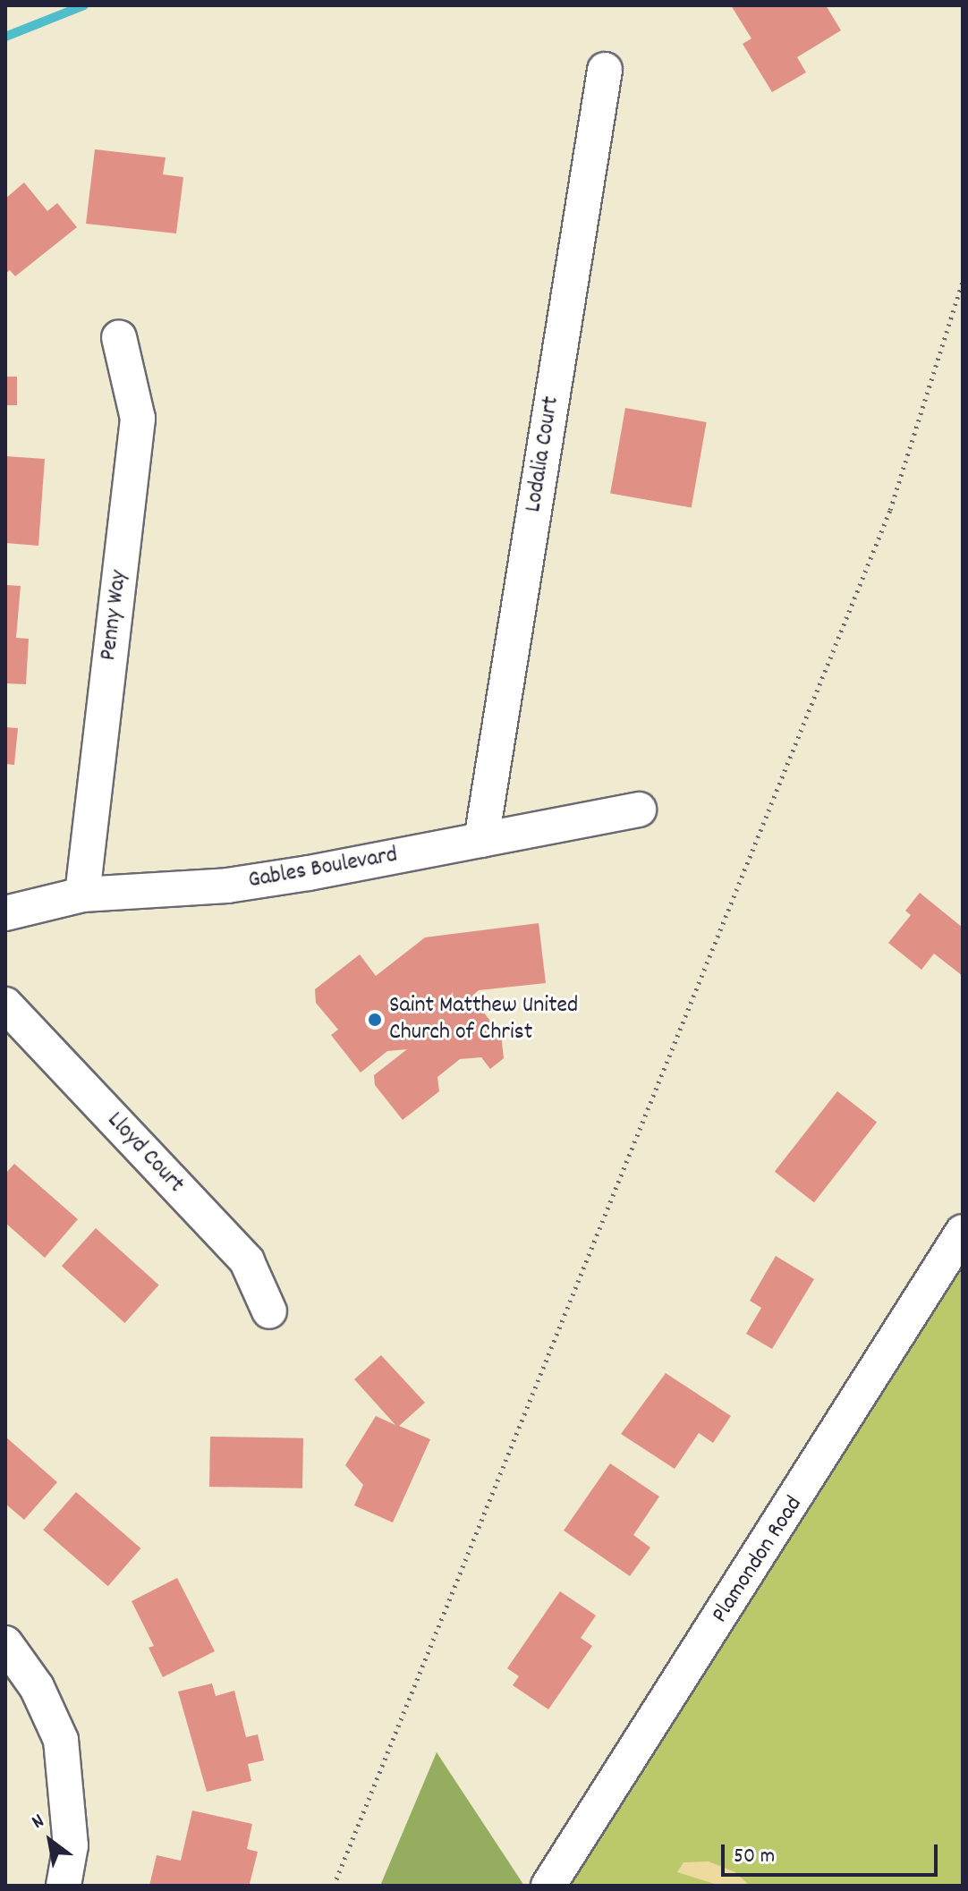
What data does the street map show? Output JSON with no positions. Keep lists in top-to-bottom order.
{
  "streets": {
    "street": [
      "Lodalia Court",
      "Penny Way",
      "Gables Boulevard",
      "Lloyd Court",
      "Plamondon Road"
    ]
  },
  "crossings": [
    ["Lodalia Court", "Gables Boulevard"],
    ["Penny Way", "Gables Boulevard"]
  ],
  "places": ["Saint Matthew United Church of Christ"],
  "scale_bar": "50 m",
  "north": "top left"
}
